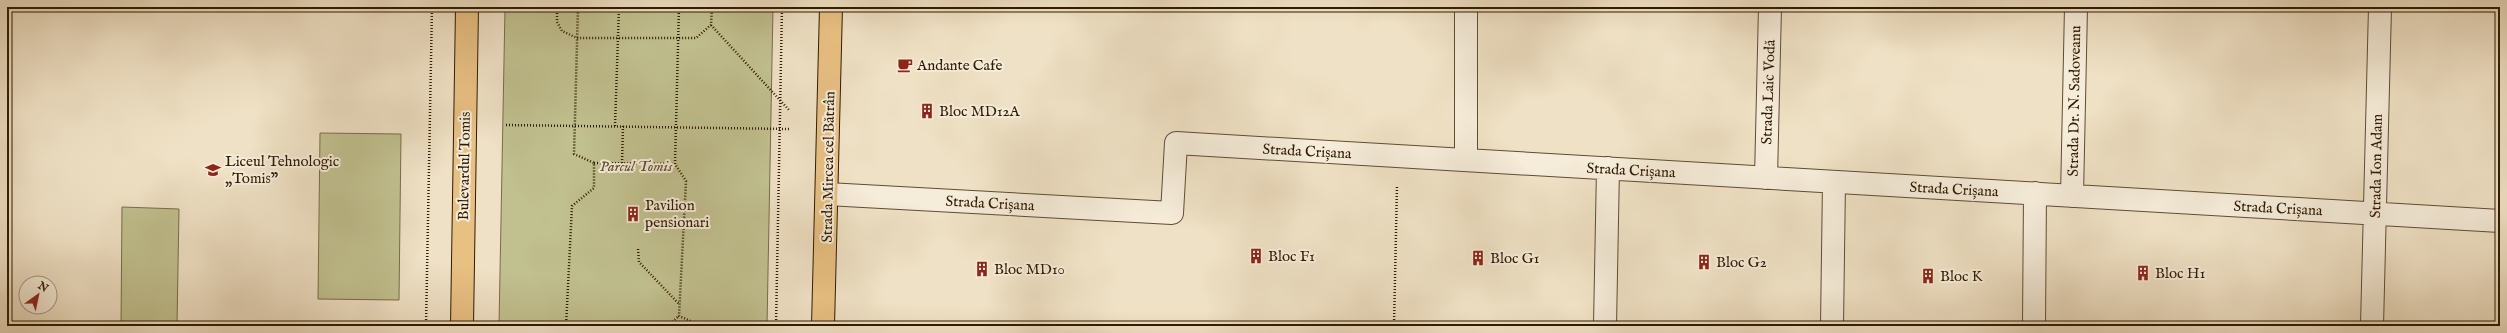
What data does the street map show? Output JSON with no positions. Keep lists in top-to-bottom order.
{
  "streets": {
    "main road": ["Bulevardul Tomis", "Strada Mircea cel Bătrân"],
    "street": [
      "Strada Laic Vodă",
      "Strada Dr. N. Sadoveanu",
      "Strada Crișana",
      "Strada Ion Adam"
    ]
  },
  "crossings": [
    ["Strada Laic Vodă", "Strada Crișana"],
    ["Strada Dr. N. Sadoveanu", "Strada Crișana"],
    ["Strada Crișana", "Strada Ion Adam"],
    ["Strada Crișana", "Strada Mircea cel Bătrân"]
  ],
  "parks": ["Parcul Tomis"],
  "places": {
    "cafe": ["Andante Cafe"],
    "building": [
      "Bloc MD12A",
      "Pavilion pensionari",
      "Bloc F1",
      "Bloc G1",
      "Bloc G2",
      "Bloc MD10",
      "Bloc H1",
      "Bloc K"
    ],
    "school or university": ["Liceul Tehnologic „Tomis”"]
  },
  "north": "top right"
}
